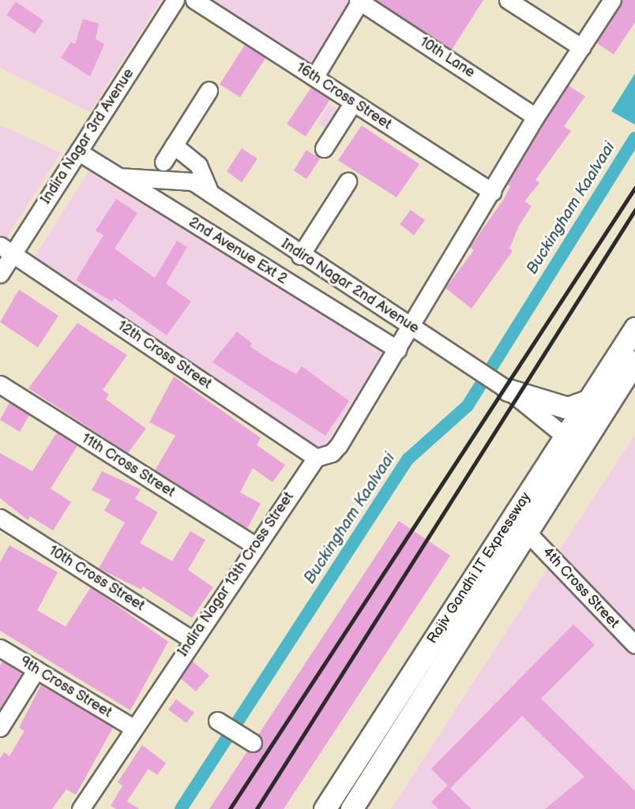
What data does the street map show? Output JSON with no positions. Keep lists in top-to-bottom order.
{
  "streets": {
    "main road": ["Rajiv Gandhi IT Expressway"],
    "street": [
      "10th Lane",
      "16th Cross Street",
      "Indira Nagar 3rd Avenue",
      "2nd Avenue Ext 2",
      "Indira Nagar 2nd Avenue",
      "12th Cross Street",
      "11th Cross Street",
      "Indira Nagar 13th Cross Street",
      "10th Cross Street",
      "4th Cross Street",
      "9th Cross Street"
    ]
  },
  "crossings": [
    ["10th Lane", "Indira Nagar 13th Cross Street"],
    ["16th Cross Street", "Indira Nagar 13th Cross Street"],
    ["Indira Nagar 3rd Avenue", "2nd Avenue Ext 2"],
    ["Indira Nagar 3rd Avenue", "12th Cross Street"],
    ["2nd Avenue Ext 2", "Indira Nagar 2nd Avenue"],
    ["2nd Avenue Ext 2", "Indira Nagar 13th Cross Street"],
    ["Indira Nagar 2nd Avenue", "Rajiv Gandhi IT Expressway"],
    ["Indira Nagar 2nd Avenue", "Indira Nagar 13th Cross Street"],
    ["12th Cross Street", "Indira Nagar 13th Cross Street"],
    ["11th Cross Street", "Indira Nagar 13th Cross Street"],
    ["Rajiv Gandhi IT Expressway", "4th Cross Street"],
    ["Indira Nagar 13th Cross Street", "10th Cross Street"],
    ["Indira Nagar 13th Cross Street", "9th Cross Street"]
  ],
  "water": ["Buckingham Kaalvaai"]
}
